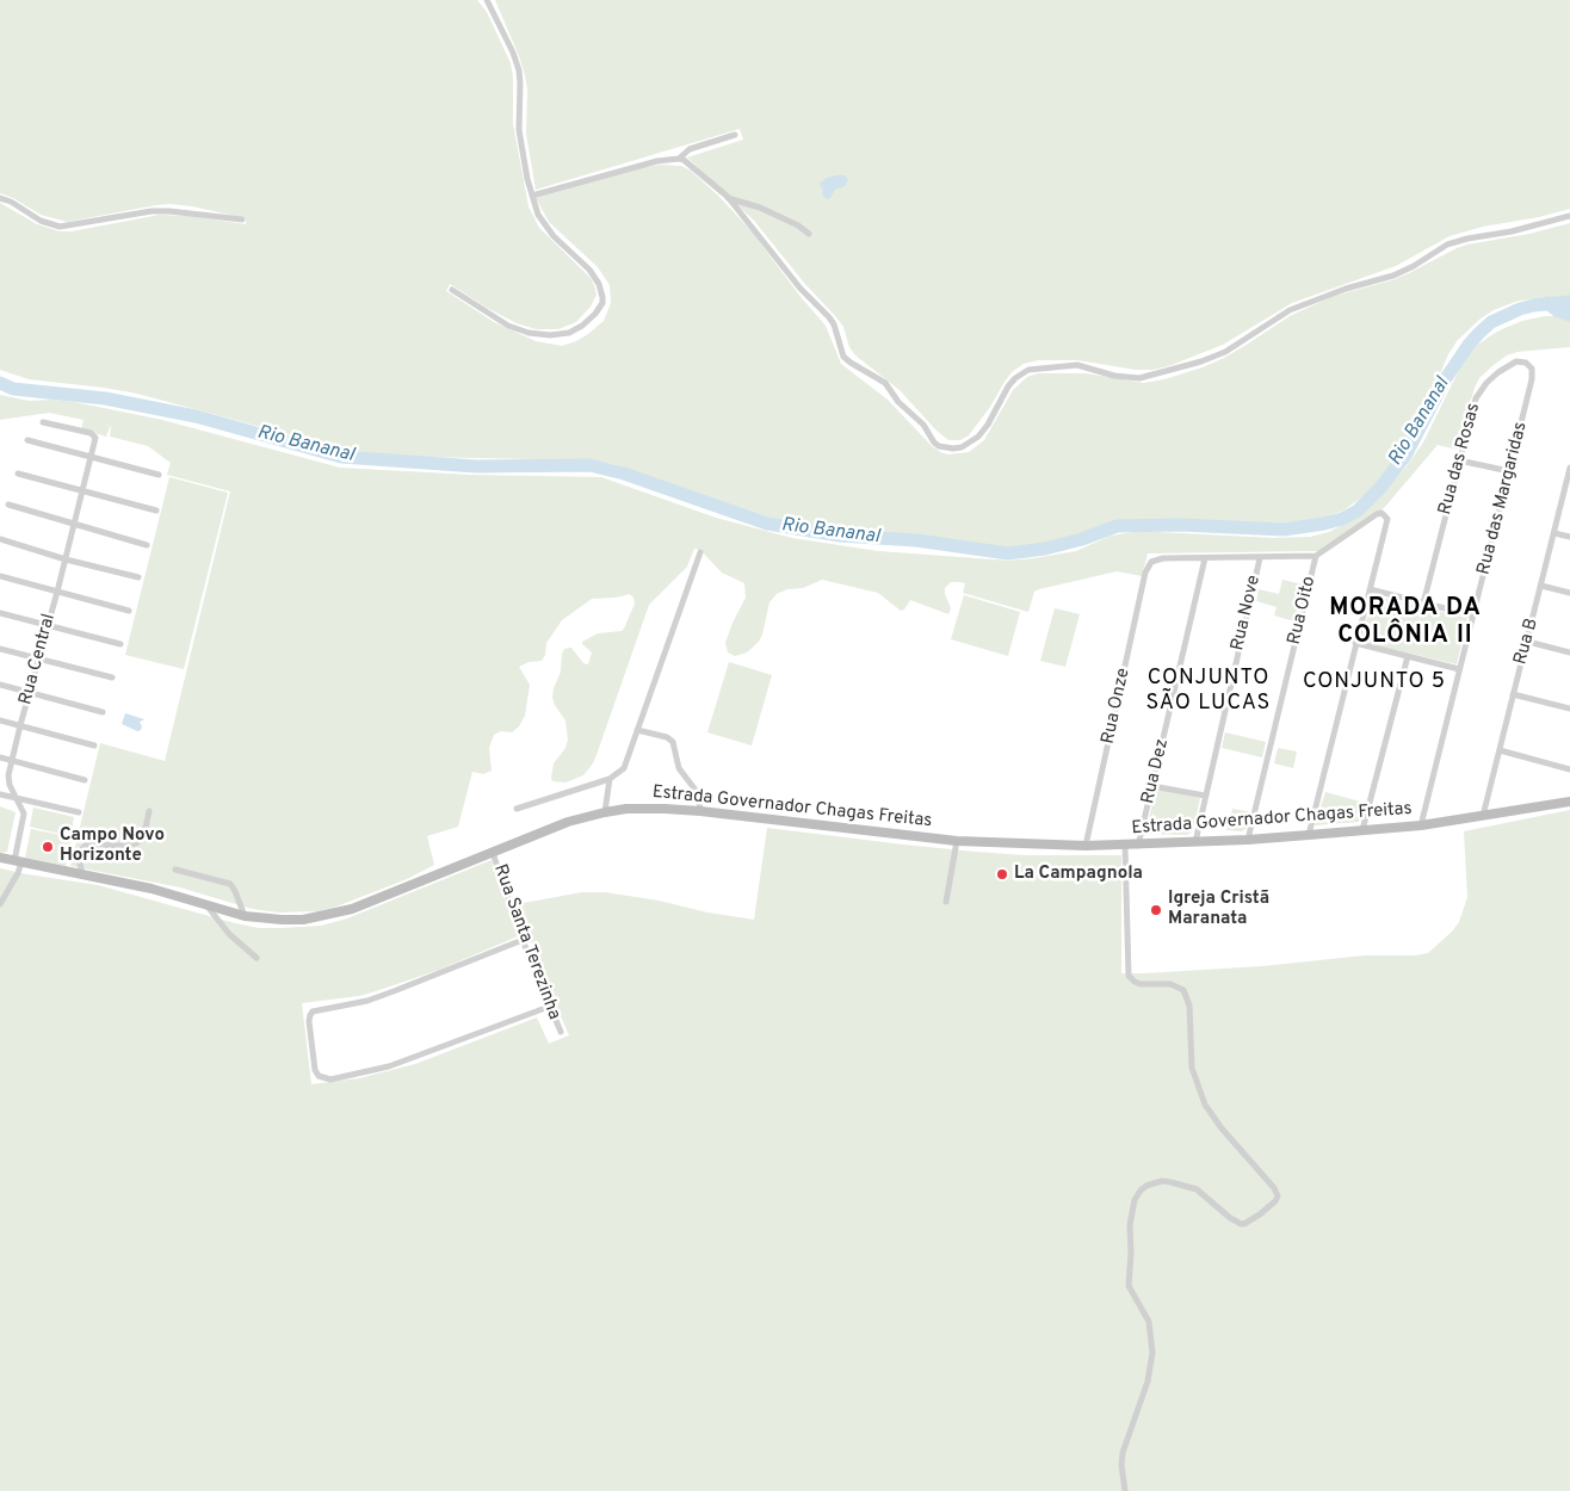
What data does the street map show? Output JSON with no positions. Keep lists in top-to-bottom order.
{
  "streets": {
    "main road": ["Estrada Governador Chagas Freitas"],
    "street": [
      "Rua das Rosas",
      "Rua das Margaridas",
      "Rua Oito",
      "Rua Nove",
      "Rua B",
      "Rua Central",
      "Rua Onze",
      "Rua Dez",
      "Rua Santa Terezinha"
    ]
  },
  "crossings": [
    ["Rua das Rosas", "Rua das Margaridas"],
    ["Rua das Margaridas", "Estrada Governador Chagas Freitas"],
    ["Rua Oito", "Estrada Governador Chagas Freitas"],
    ["Rua Nove", "Estrada Governador Chagas Freitas"],
    ["Rua B", "Estrada Governador Chagas Freitas"],
    ["Rua Central", "Estrada Governador Chagas Freitas"],
    ["Rua Onze", "Rua Dez"],
    ["Rua Onze", "Estrada Governador Chagas Freitas"],
    ["Rua Dez", "Estrada Governador Chagas Freitas"],
    ["Estrada Governador Chagas Freitas", "Rua Santa Terezinha"]
  ],
  "districts": ["MORADA DA COLÔNIA II", "CONJUNTO SÃO LUCAS", "CONJUNTO 5"],
  "water": ["Rio Bananal"],
  "places": ["Campo Novo Horizonte", "La Campagnola", "Igreja Cristã Maranata"]
}
